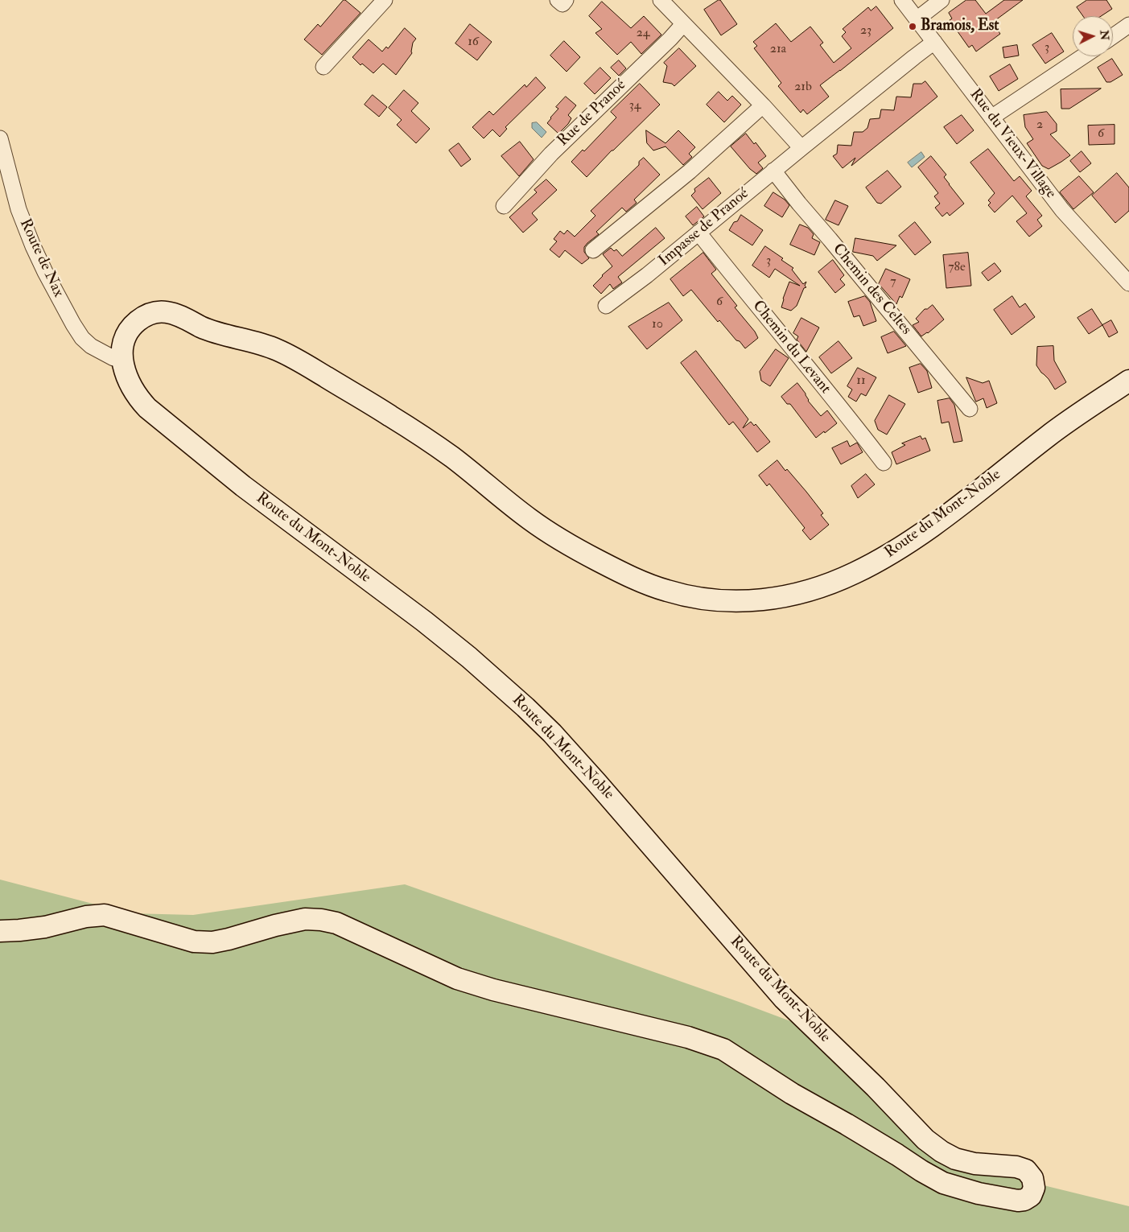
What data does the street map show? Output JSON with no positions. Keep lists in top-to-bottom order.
{
  "streets": {
    "street": [
      "Rue de Pranoé",
      "Rue du Vieux-Village",
      "Impasse de Pranoé",
      "Route de Nax",
      "Chemin des Celtes",
      "Chemin du Levant",
      "Route du Mont-Noble"
    ]
  },
  "crossings": [
    ["Impasse de Pranoé", "Chemin des Celtes"],
    ["Impasse de Pranoé", "Chemin du Levant"]
  ],
  "places": ["Bramois, Est"],
  "house_numbers": [
    "23",
    "24",
    "16",
    "3",
    "21a",
    "21b",
    "34",
    "2",
    "6",
    "3",
    "78e",
    "7",
    "6",
    "10",
    "11"
  ],
  "north": "right"
}
